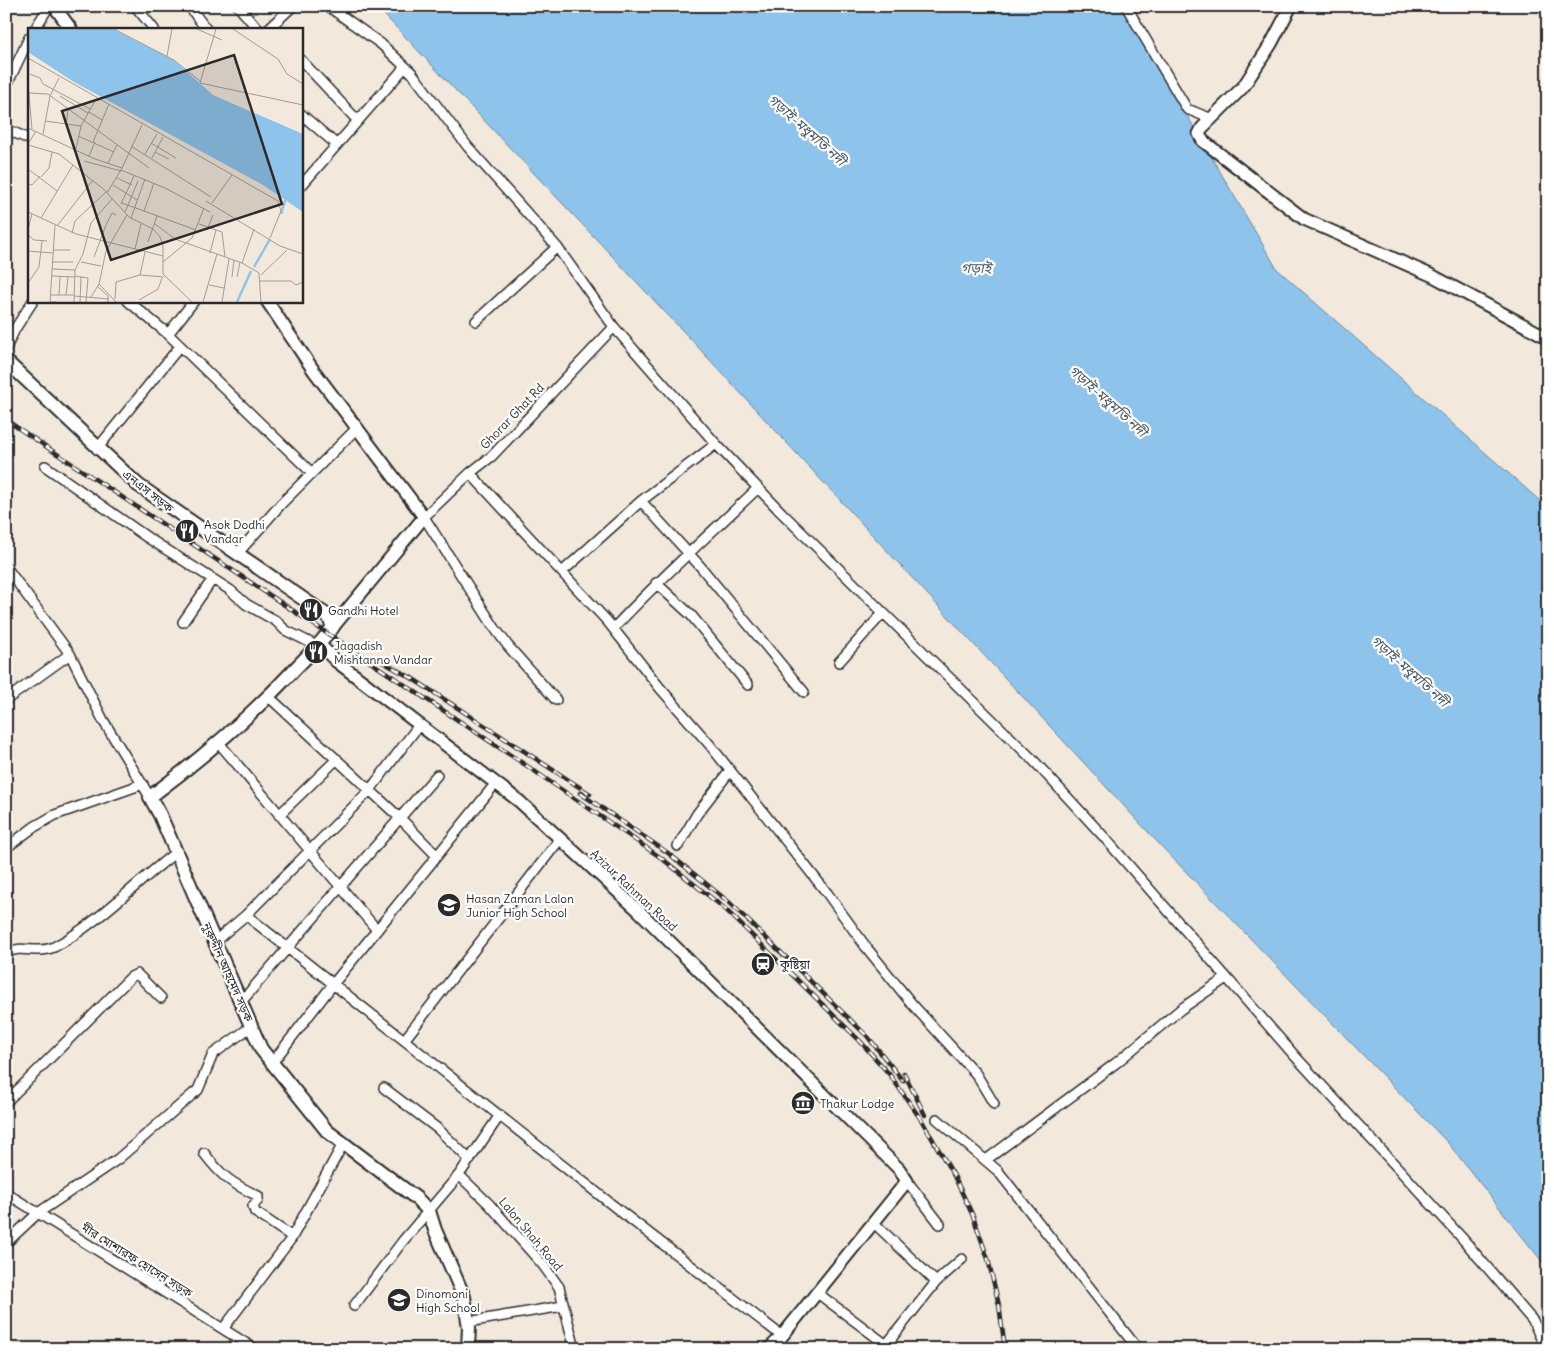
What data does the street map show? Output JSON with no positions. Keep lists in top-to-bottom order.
{
  "streets": {
    "main road": ["এনএস সড়ক", "নুরুদ্দীন আহমেদ সড়ক"],
    "street": [
      "Ghorar Ghat Rd",
      "Azizur Rahman Road",
      "Lalon Shah Road",
      "মীর মোশারফ হোসেন সড়ক"
    ]
  },
  "water": ["গড়াই-মধুমতি নদী", "গড়াই"],
  "places": {
    "restaurant": ["Asok Dodhi Vandar", "Gandhi Hotel", "Jagadish Mishtanno Vandar"],
    "school or university": ["Hasan Zaman Lalon Junior High School", "Dinomoni High School"],
    "station": ["কুষ্টিয়া"],
    "museum": ["Thakur Lodge"]
  }
}
